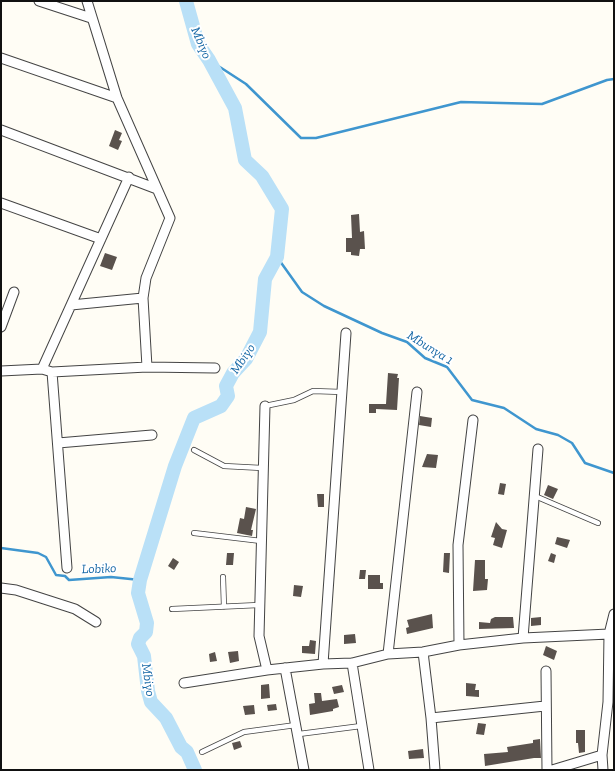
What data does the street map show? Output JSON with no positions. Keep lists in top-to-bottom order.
{
  "water": ["Mbiyo", "Mbunya 1", "Lobiko"]
}
